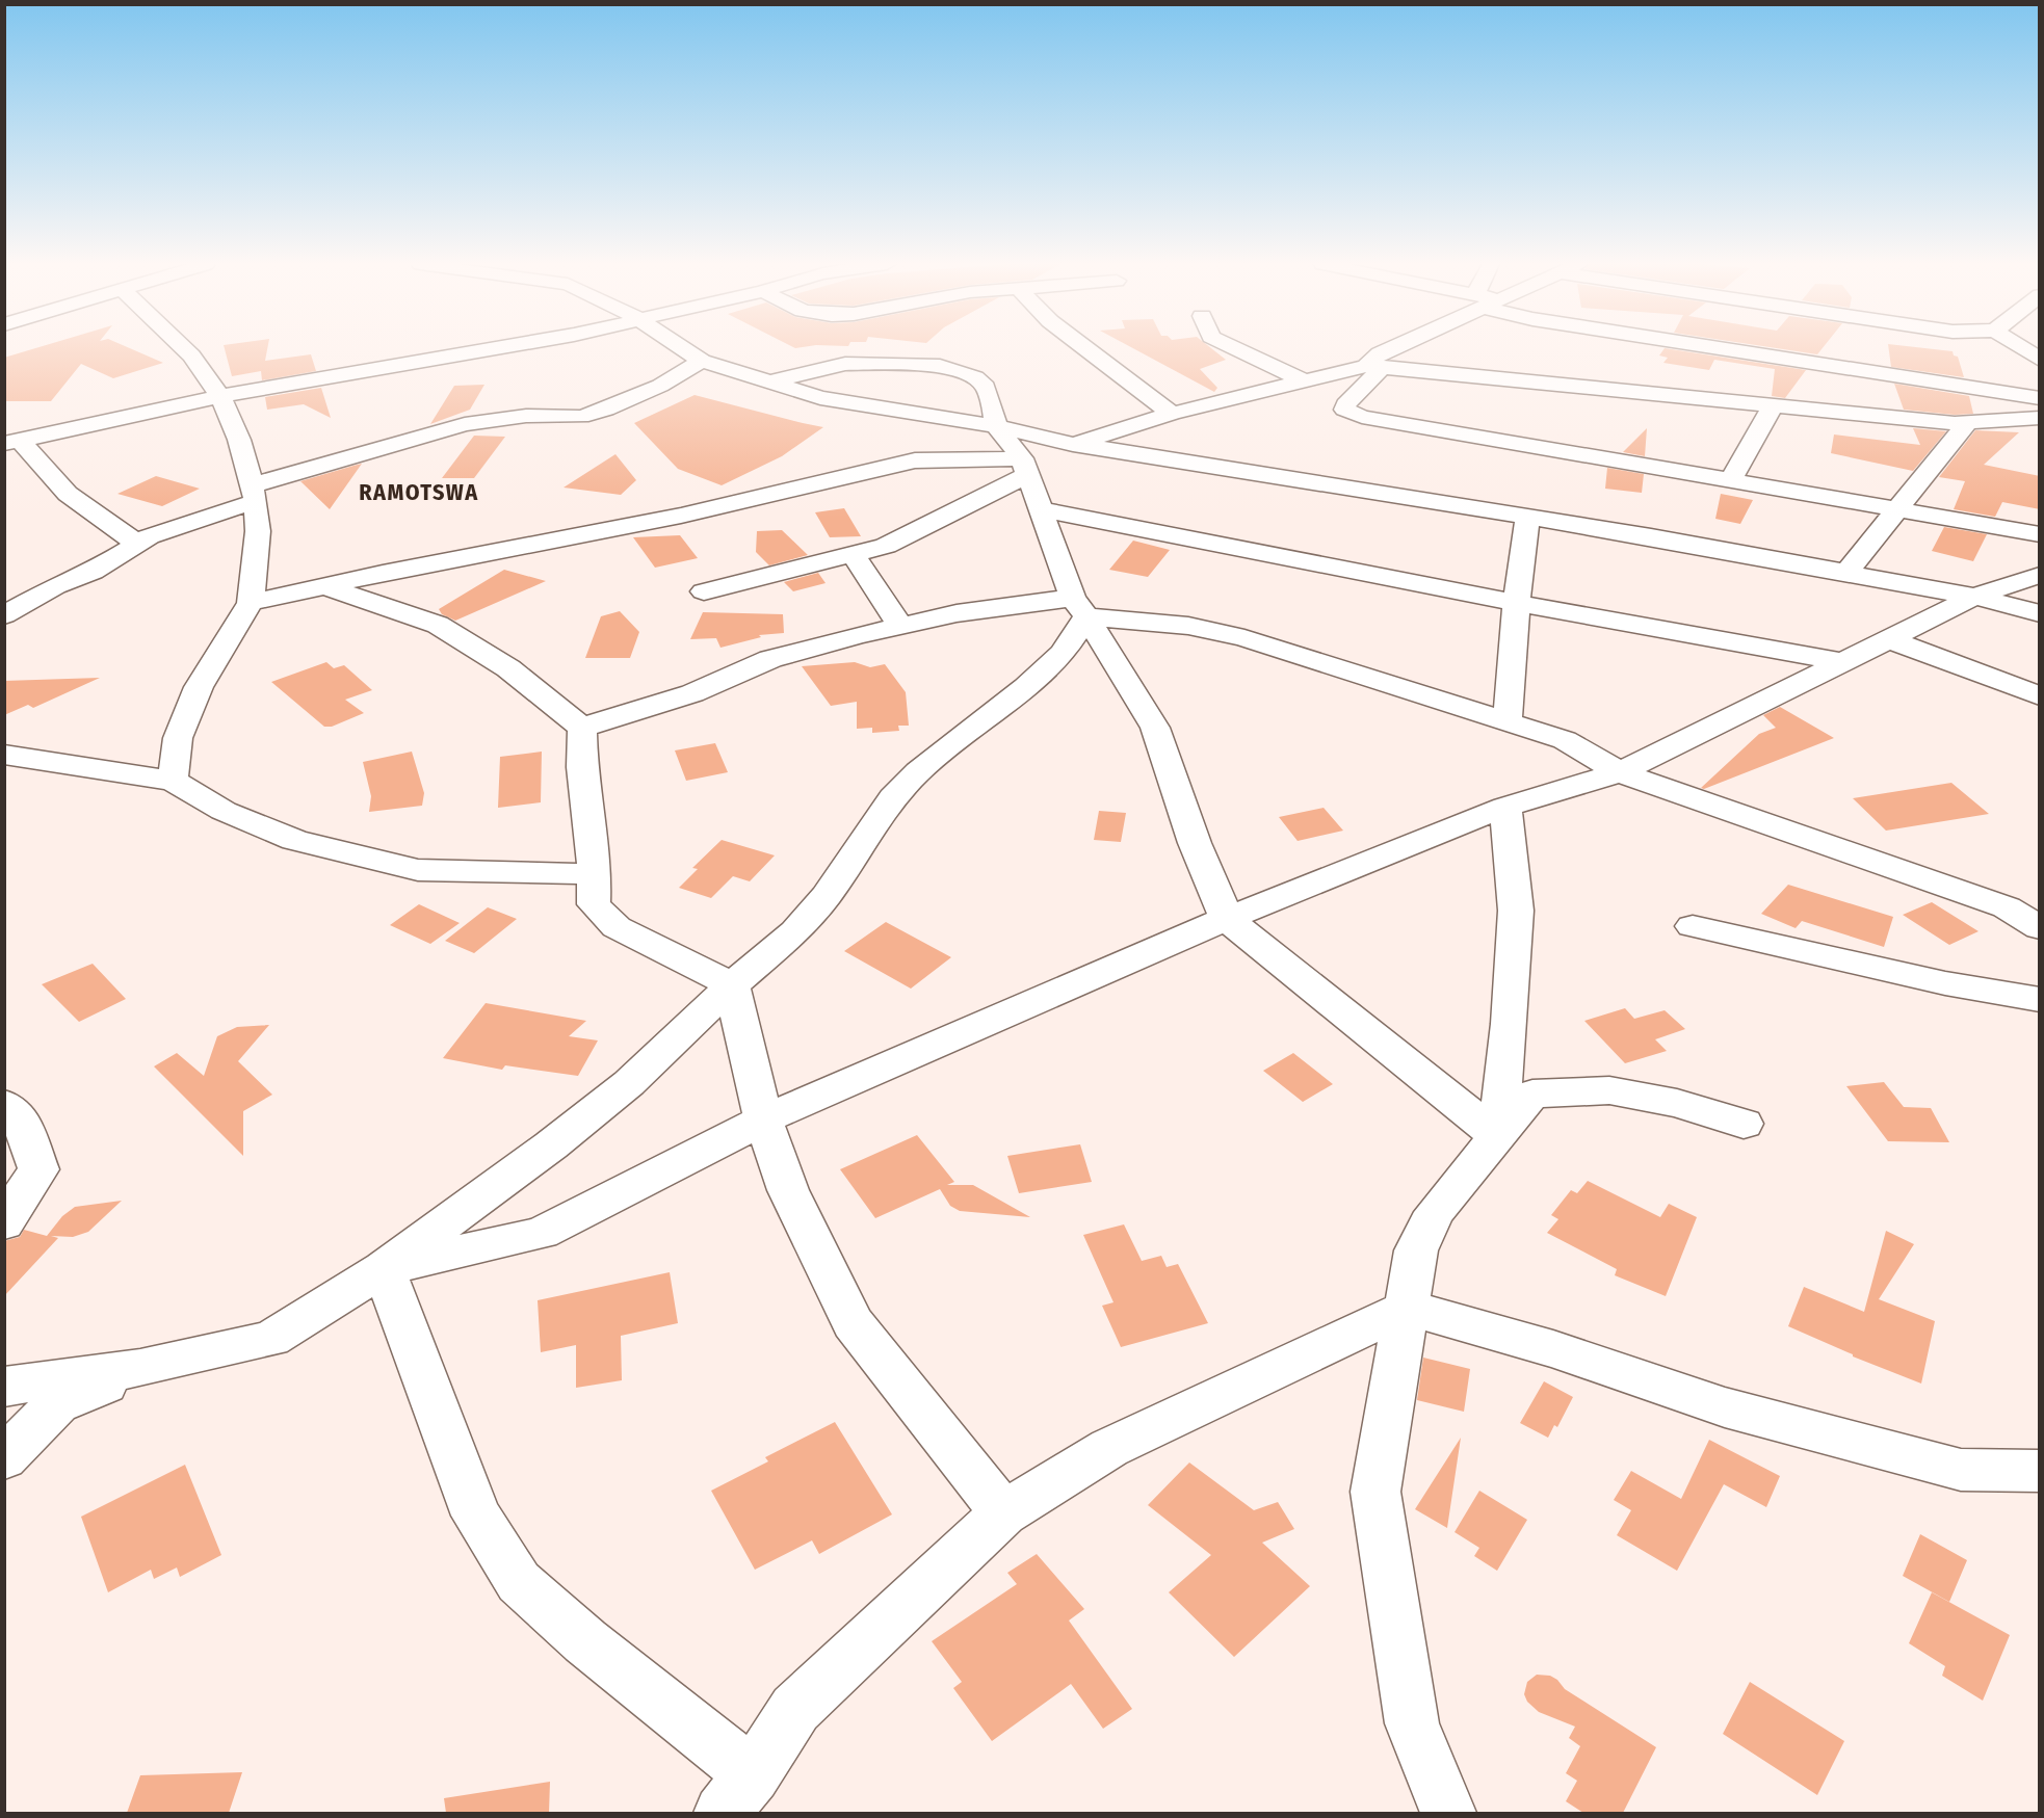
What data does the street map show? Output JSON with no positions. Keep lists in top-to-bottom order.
{
  "districts": ["RAMOTSWA"]
}
